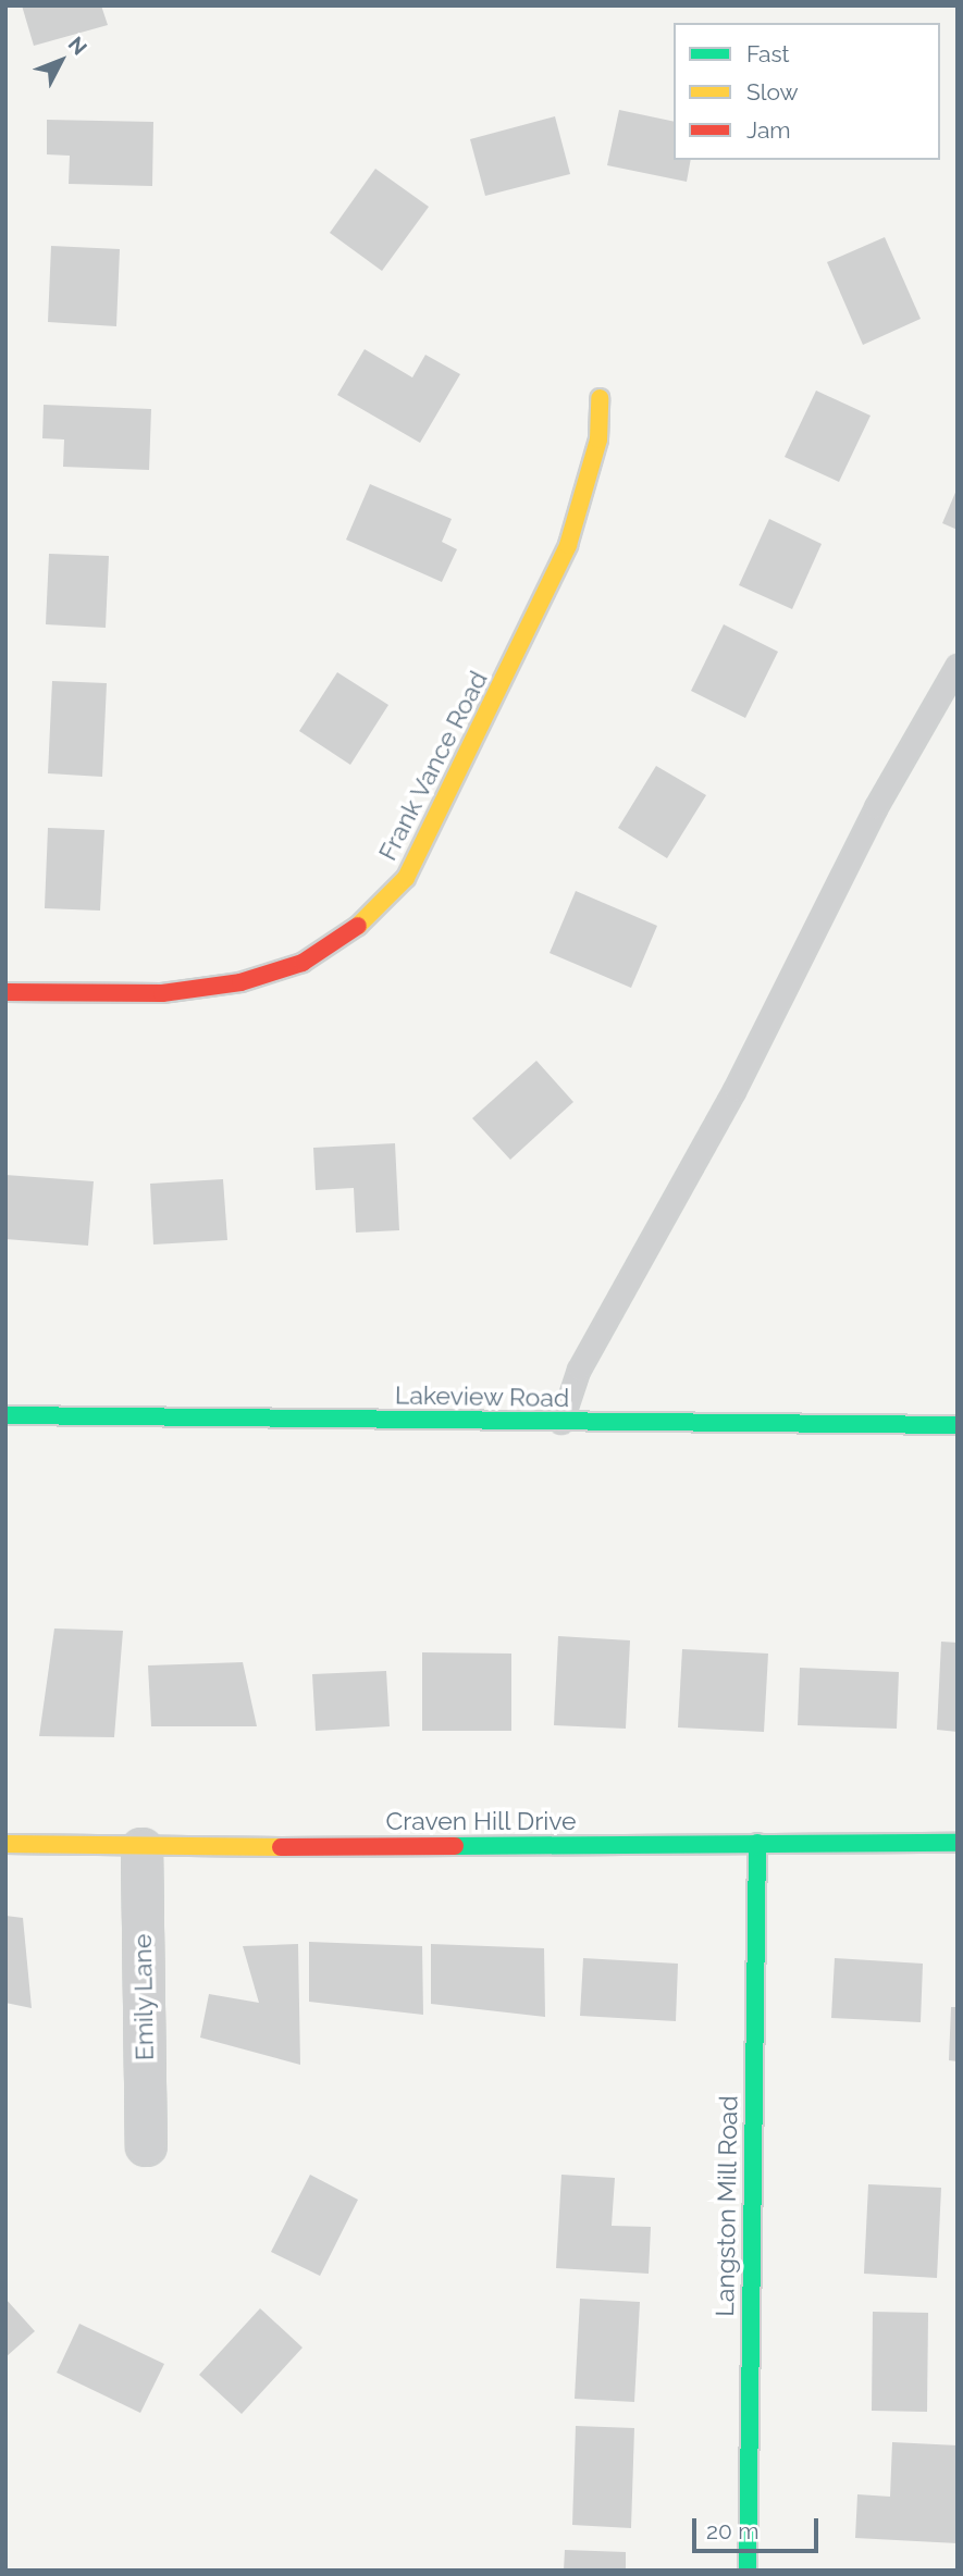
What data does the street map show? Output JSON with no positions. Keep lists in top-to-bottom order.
{
  "streets": {
    "street": [
      "Frank Vance Road",
      "Lakeview Road",
      "Craven Hill Drive",
      "Emily Lane",
      "Langston Mill Road"
    ]
  },
  "crossings": [
    ["Craven Hill Drive", "Emily Lane"],
    ["Craven Hill Drive", "Langston Mill Road"]
  ],
  "legend": ["Fast", "Slow", "Jam"],
  "scale_bar": "20 m",
  "north": "top right"
}
